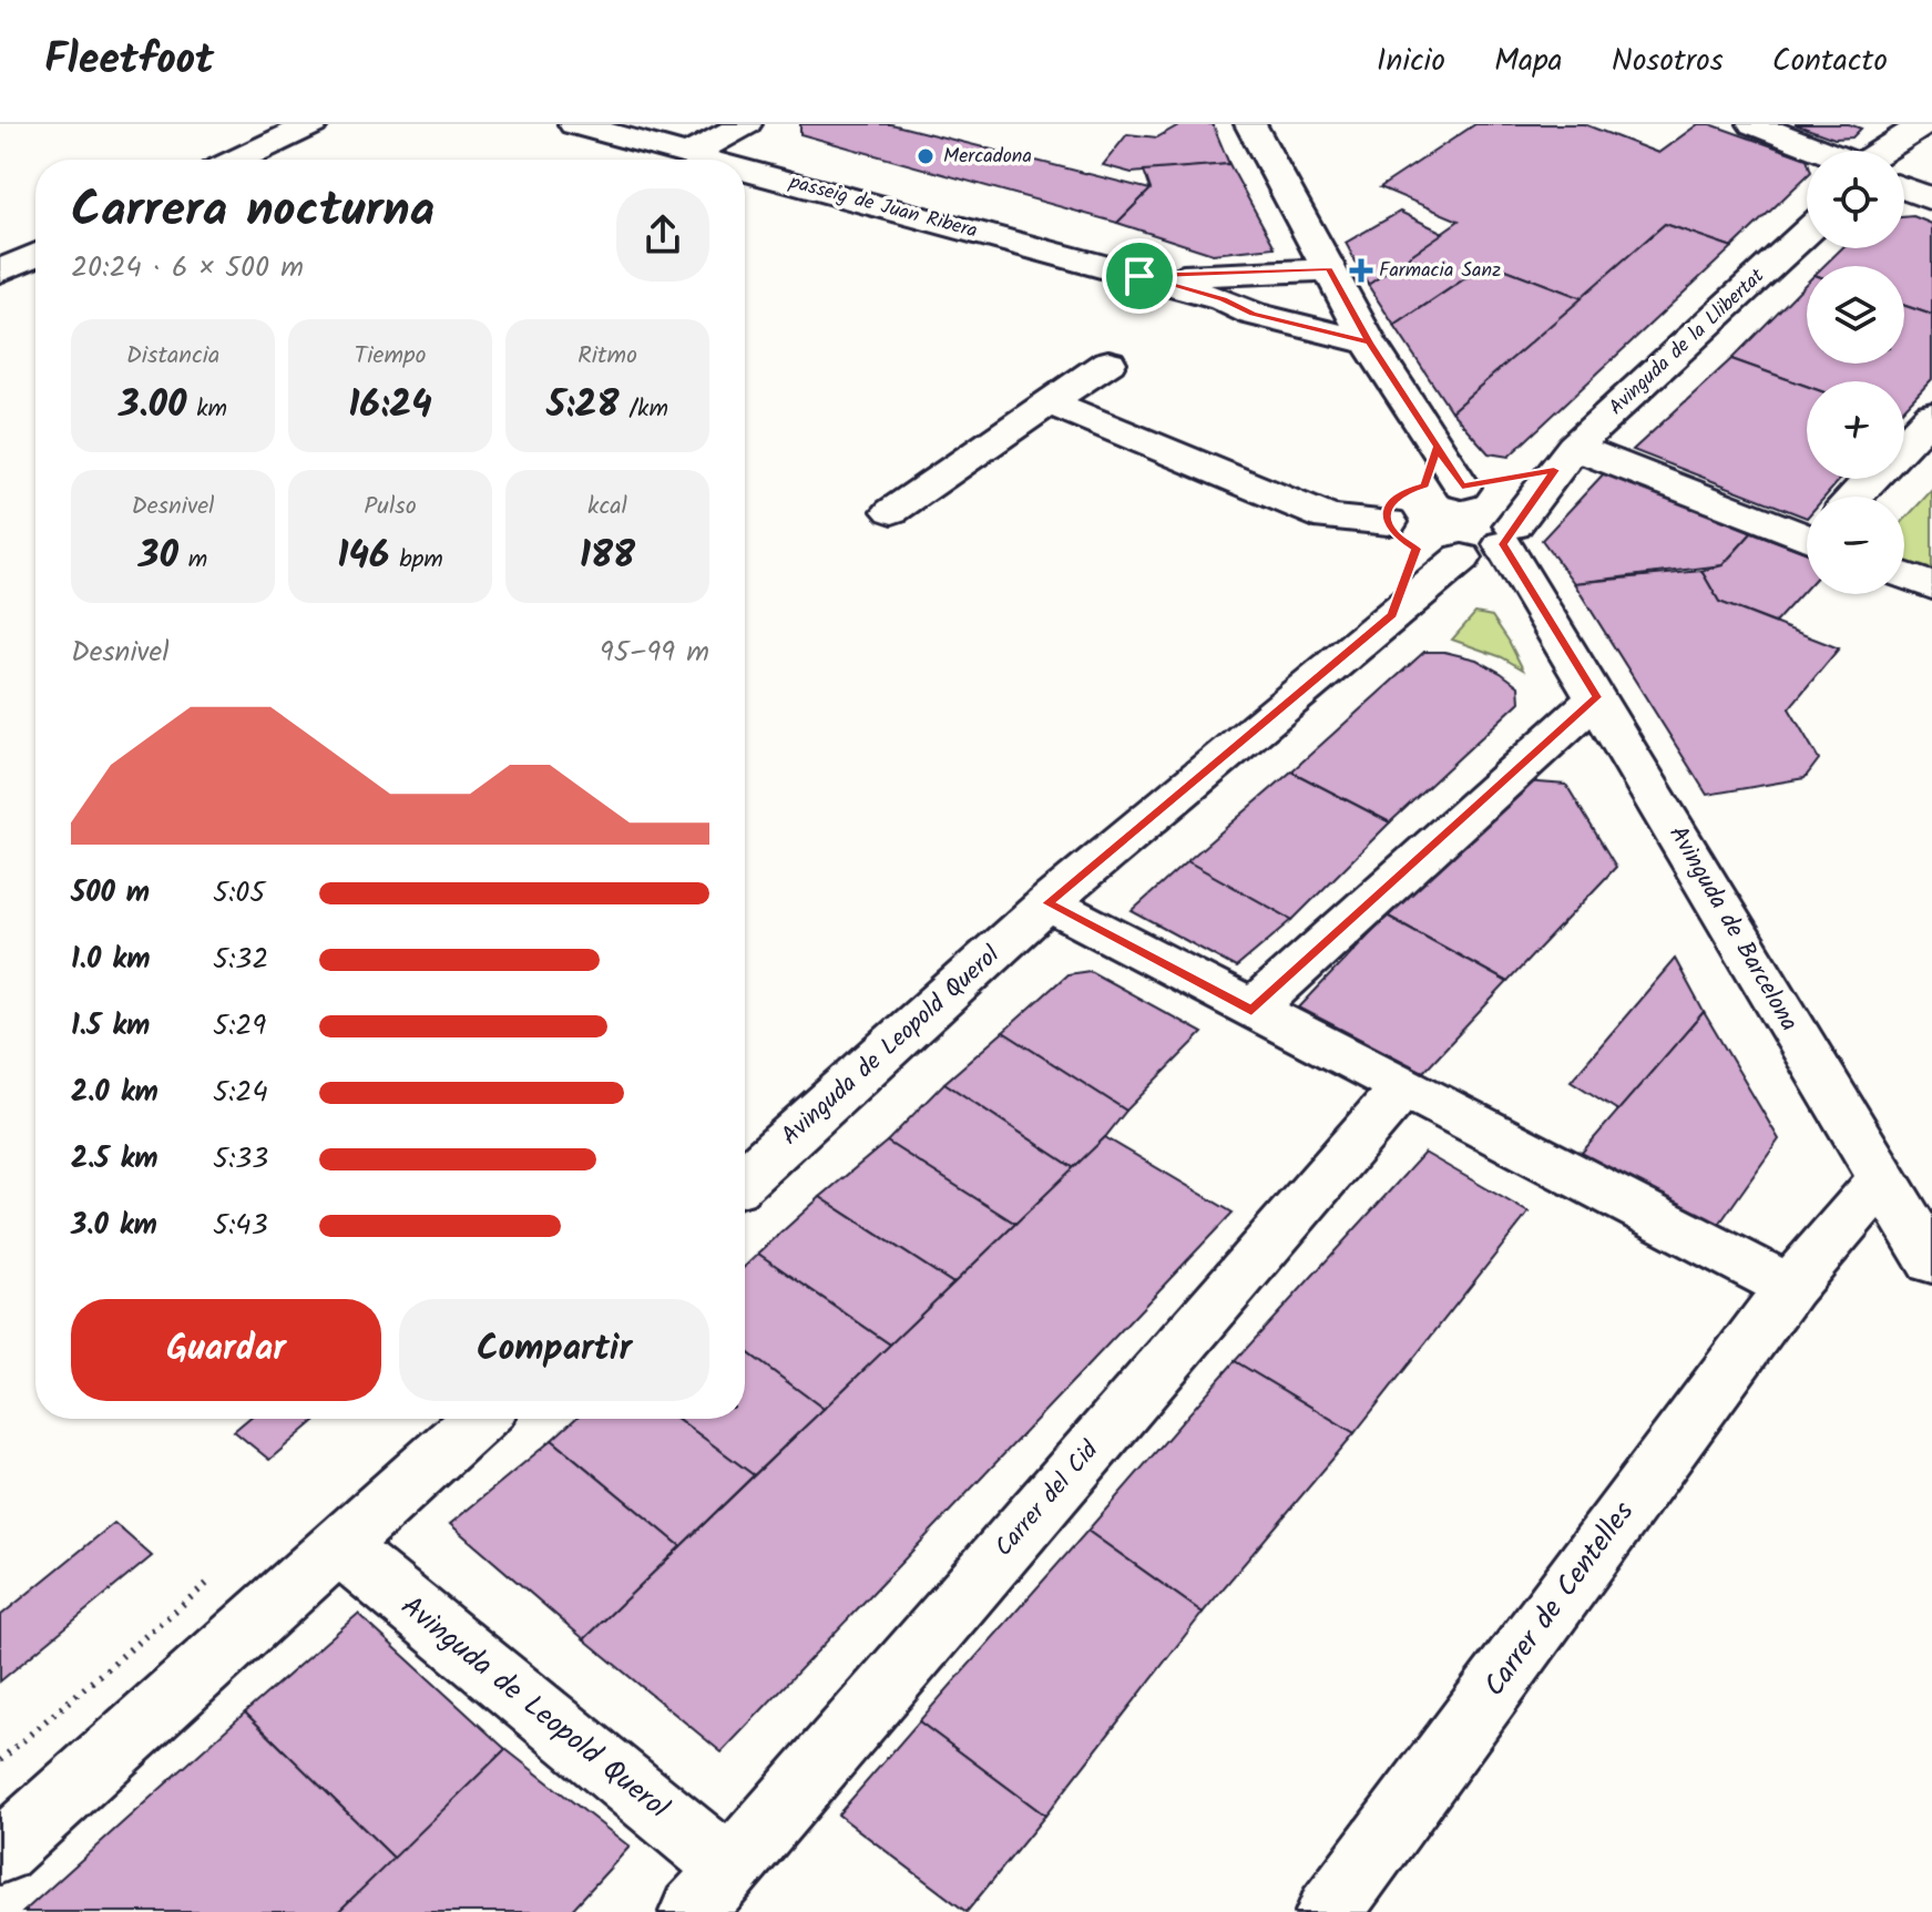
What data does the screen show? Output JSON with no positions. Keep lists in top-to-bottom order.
{
  "streets": {
    "street": [
      "passeig de Juan Ribera",
      "Avinguda de la Llibertat",
      "Avinguda de Barcelona",
      "Avinguda de Leopold Querol",
      "Carrer del Cid",
      "Carrer de Centelles"
    ]
  },
  "crossings": [
    ["Avinguda de la Llibertat", "Avinguda de Barcelona"],
    ["Avinguda de la Llibertat", "Avinguda de Leopold Querol"],
    ["Avinguda de Barcelona", "Avinguda de Leopold Querol"],
    ["Avinguda de Barcelona", "Carrer de Centelles"],
    ["Avinguda de Leopold Querol", "Carrer del Cid"]
  ],
  "places": {
    "other": ["Mercadona"],
    "health": ["Farmacia Sanz"]
  },
  "page": {
    "header": "Fleetfoot",
    "nav": [
      "Inicio",
      "Mapa",
      "Nosotros",
      "Contacto"
    ],
    "map_buttons": ["+", "−"],
    "heading": ["Carrera nocturna", "20:24 · 6 × 500 m"],
    "stats": [
      ["Distancia", "3.00 km"],
      ["Tiempo", "16:24"],
      ["Ritmo", "5:28 /km"],
      ["Desnivel", "30 m"],
      ["Pulso", "146 bpm"],
      ["kcal", "188"]
    ],
    "chart": ["Desnivel", "95–99 m"],
    "list": [
      {
        "name": "500 m",
        "note": "5:05"
      },
      {
        "name": "1.0 km",
        "note": "5:32"
      },
      {
        "name": "1.5 km",
        "note": "5:29"
      },
      {
        "name": "2.0 km",
        "note": "5:24"
      },
      {
        "name": "2.5 km",
        "note": "5:33"
      },
      {
        "name": "3.0 km",
        "note": "5:43"
      }
    ],
    "buttons": ["Guardar", "Compartir"]
  }
}
